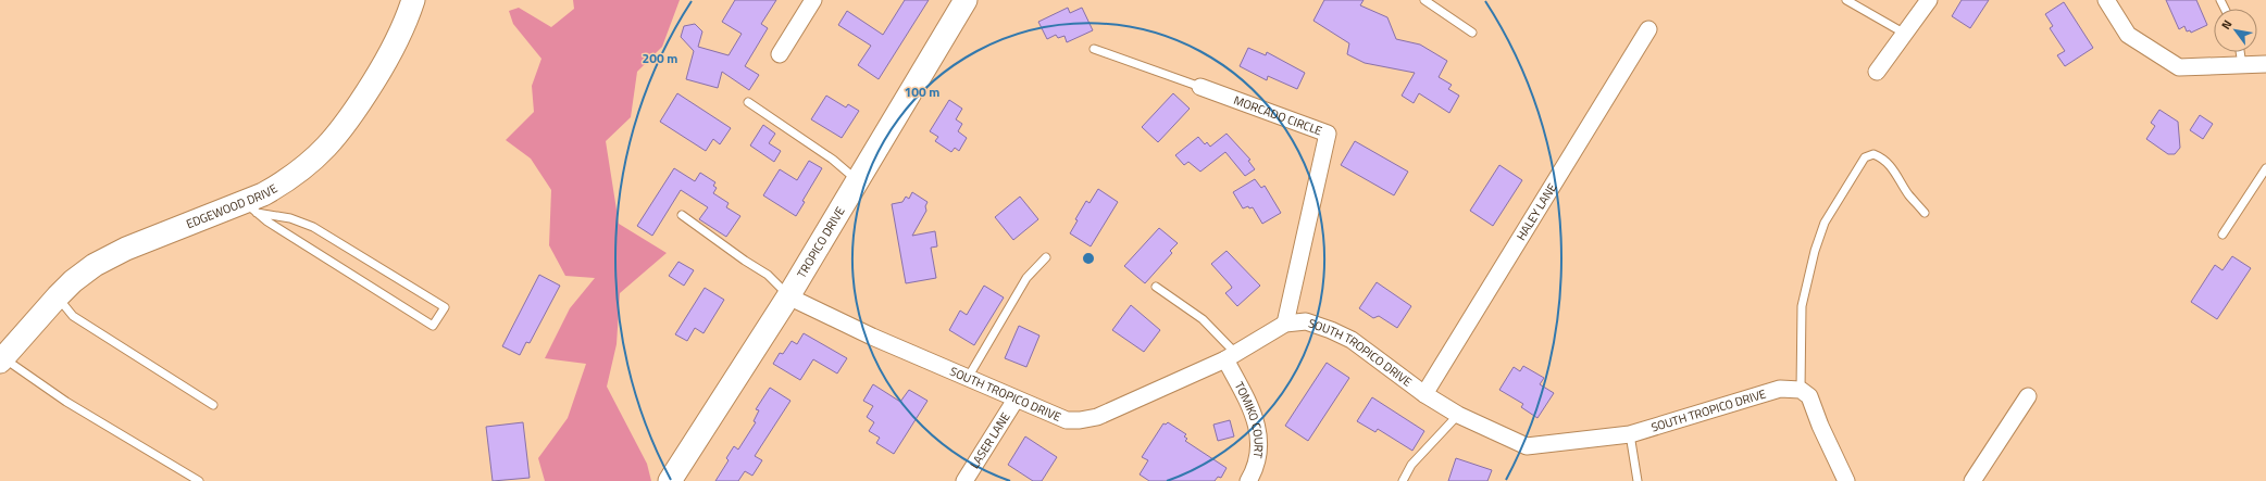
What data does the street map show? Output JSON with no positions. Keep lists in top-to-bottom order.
{
  "streets": {
    "street": [
      "MORCADO CIRCLE",
      "EDGEWOOD DRIVE",
      "HALEY LANE",
      "TROPICO DRIVE",
      "SOUTH TROPICO DRIVE",
      "TOMIKO COURT",
      "LASER LANE"
    ]
  },
  "crossings": [
    ["MORCADO CIRCLE", "SOUTH TROPICO DRIVE"],
    ["HALEY LANE", "SOUTH TROPICO DRIVE"],
    ["TROPICO DRIVE", "SOUTH TROPICO DRIVE"],
    ["SOUTH TROPICO DRIVE", "TOMIKO COURT"],
    ["SOUTH TROPICO DRIVE", "LASER LANE"]
  ],
  "north": "top left",
  "rings": ["200 m", "100 m"]
}
